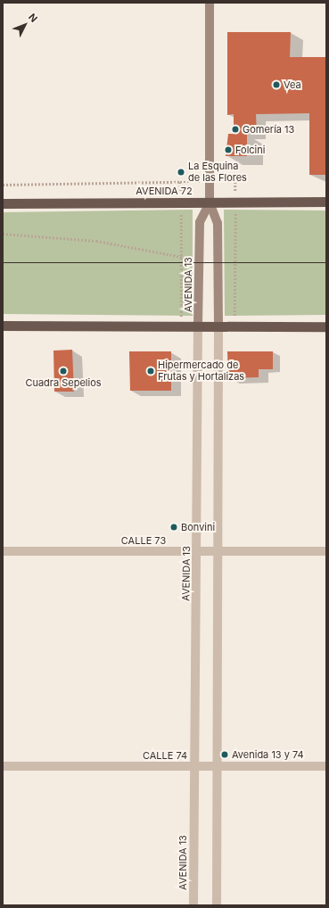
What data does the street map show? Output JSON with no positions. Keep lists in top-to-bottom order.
{
  "streets": {
    "highway": ["AVENIDA 72"],
    "main road": ["AVENIDA 13"],
    "street": ["CALLE 73", "CALLE 74"]
  },
  "crossings": [
    ["AVENIDA 72", "AVENIDA 13"],
    ["AVENIDA 13", "CALLE 73"],
    ["AVENIDA 13", "CALLE 74"]
  ],
  "places": [
    "Vea",
    "Gomería 13",
    "Folcini",
    "La Esquina de las Flores",
    "Cuadra Sepelios",
    "Hipermercado de Frutas y Hortalizas",
    "Bonvini",
    "Avenida 13 y 74"
  ],
  "north": "top right"
}
